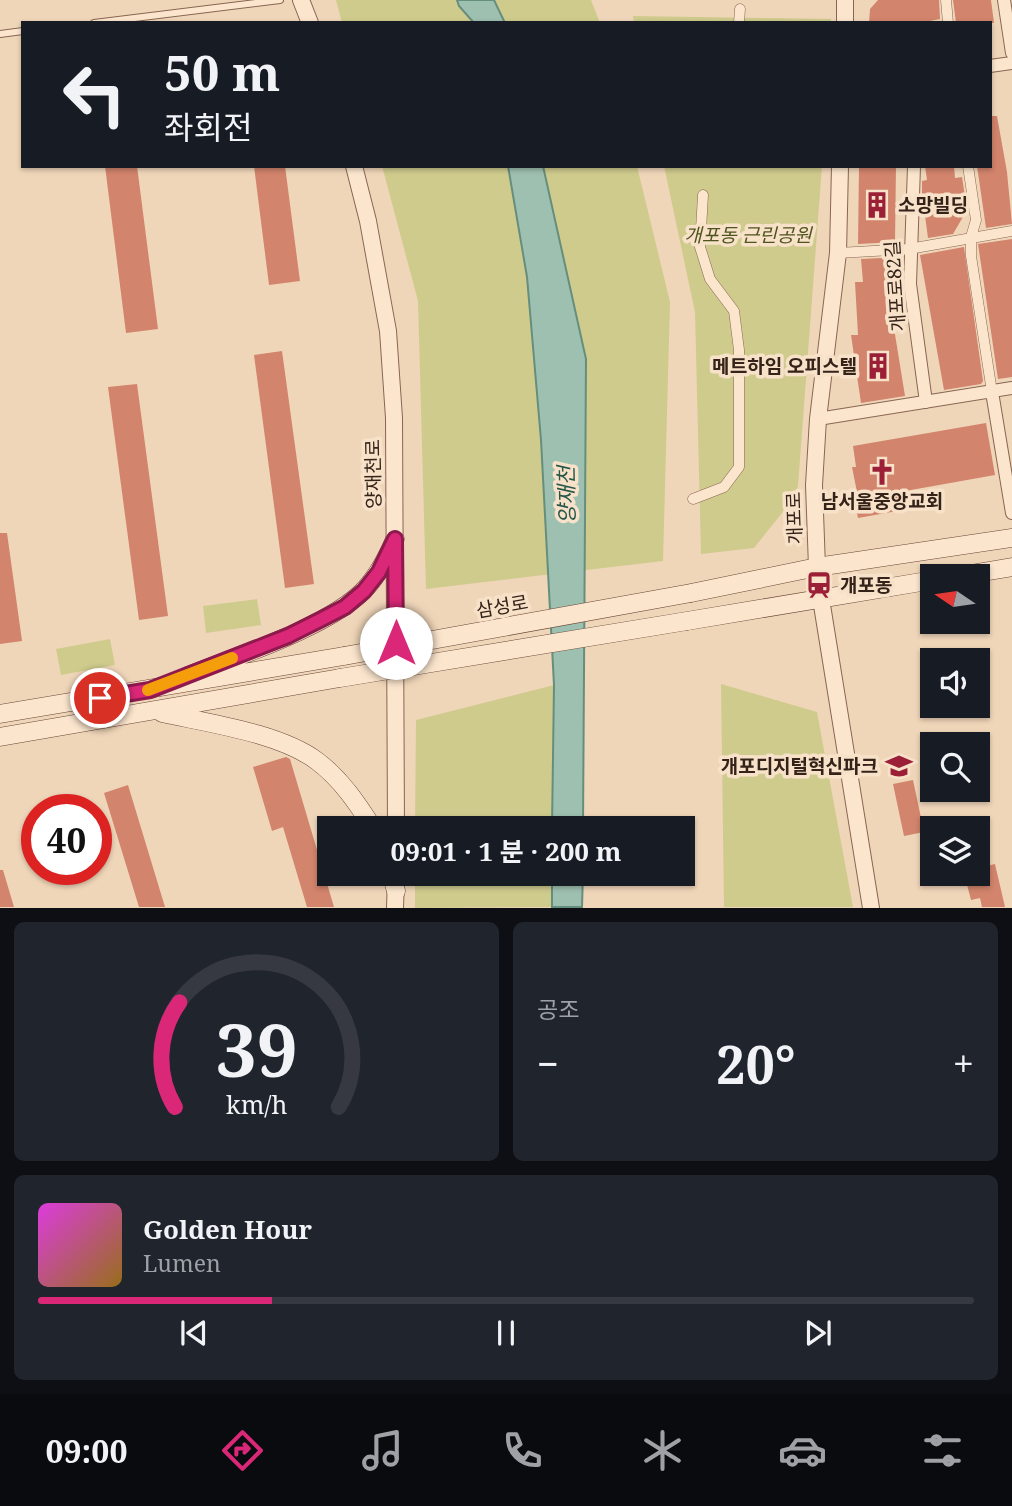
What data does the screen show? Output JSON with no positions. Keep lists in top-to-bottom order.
{
  "streets": {
    "main road": ["삼성로"],
    "street": ["개포로82길", "양재천로", "개포로"]
  },
  "crossings": [
    ["개포로", "삼성로"]
  ],
  "water": ["양재천"],
  "parks": ["개포동 근린공원"],
  "places": {
    "building": ["소망빌딩", "메트하임 오피스텔"],
    "church": ["남서울중앙교회"],
    "station": ["개포동"],
    "school or university": ["개포디지털혁신파크"]
  },
  "north": "left",
  "page": {
    "turn": ["50 m", "좌회전"],
    "limit": "40",
    "trip": "09:01 · 1 분 · 200 m",
    "tile": "공조",
    "heat": ["−", "20°", "+"],
    "song": ["Golden Hour", "Lumen"],
    "tabs": "09:00",
    "gauge": ["39", "km/h"]
  }
}
